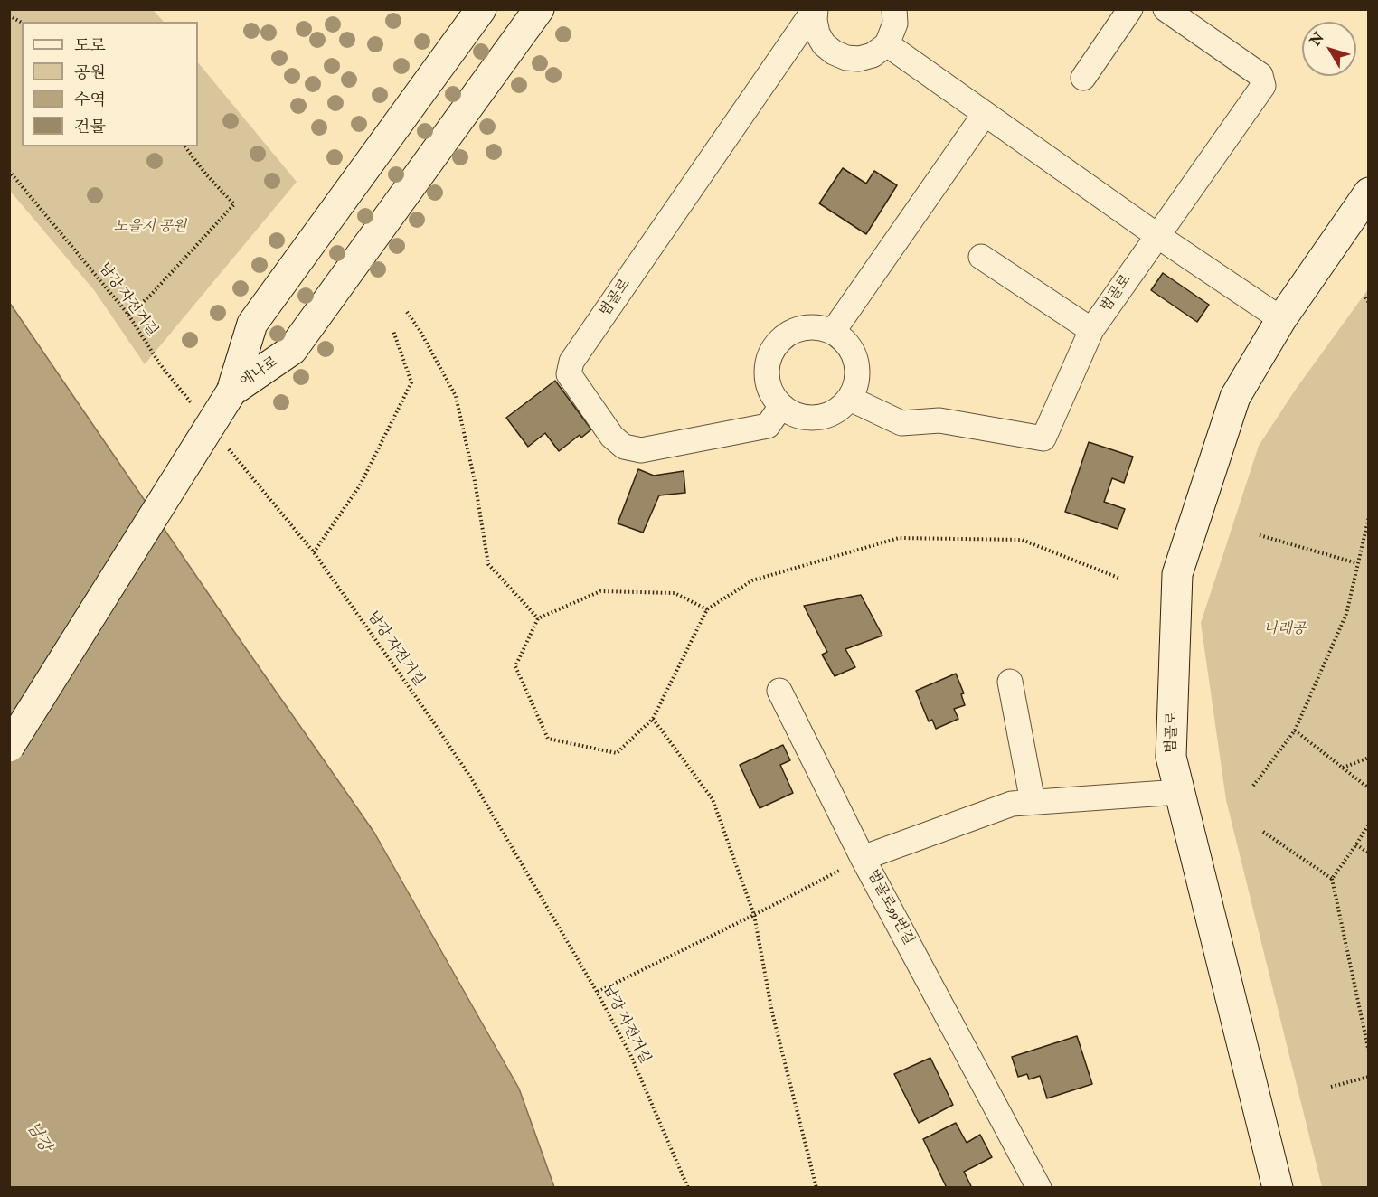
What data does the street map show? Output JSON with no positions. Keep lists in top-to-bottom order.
{
  "streets": {
    "street": ["범골로", "에나로", "범골로99번길"],
    "path": ["남강 자전거길"]
  },
  "crossings": [
    ["범골로", "범골로99번길"]
  ],
  "water": ["남강"],
  "parks": ["노을지 공원", "나래공"],
  "legend": [
    "도로",
    "공원",
    "수역",
    "건물"
  ],
  "north": "top left"
}
